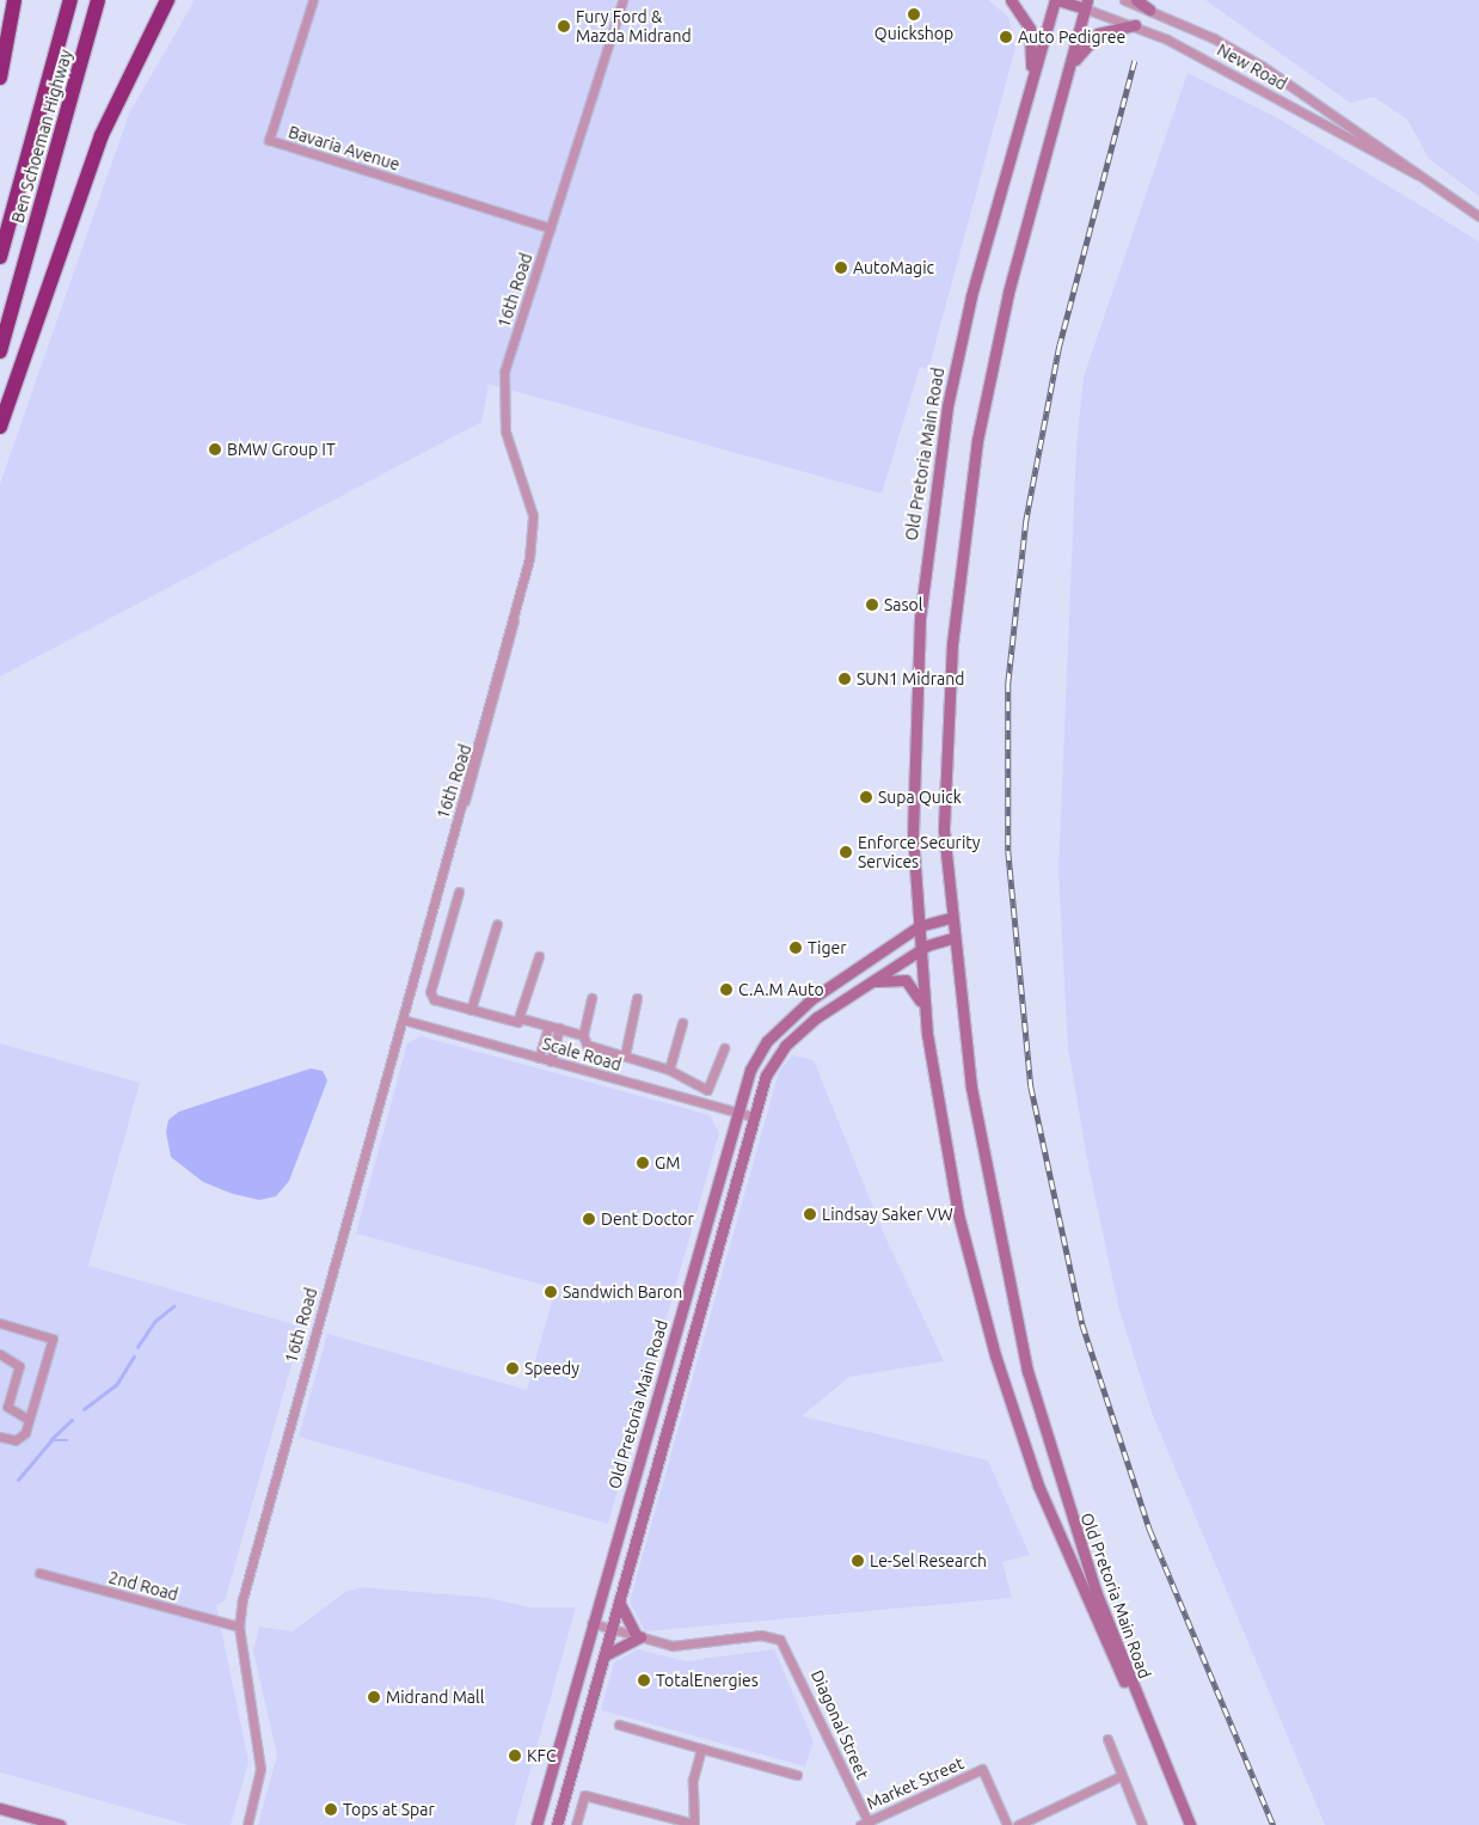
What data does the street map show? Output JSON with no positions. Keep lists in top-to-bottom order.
{
  "streets": {
    "highway": ["Ben Schoeman Highway"],
    "main road": ["New Road", "Old Pretoria Main Road"],
    "street": [
      "Bavaria Avenue",
      "16th Road",
      "Scale Road",
      "2nd Road",
      "Diagonal Street",
      "Market Street"
    ]
  },
  "crossings": [
    ["New Road", "Old Pretoria Main Road"],
    ["Bavaria Avenue", "16th Road"],
    ["16th Road", "Scale Road"],
    ["16th Road", "2nd Road"],
    ["Old Pretoria Main Road", "Scale Road"],
    ["Diagonal Street", "Market Street"]
  ],
  "places": [
    "Quickshop",
    "Fury Ford & Mazda Midrand",
    "Auto Pedigree",
    "AutoMagic",
    "BMW Group IT",
    "Sasol",
    "SUN1 Midrand",
    "Supa Quick",
    "Enforce Security Services",
    "Tiger",
    "C.A.M Auto",
    "GM",
    "Lindsay Saker VW",
    "Dent Doctor",
    "Sandwich Baron",
    "Speedy",
    "Le-Sel Research",
    "TotalEnergies",
    "Midrand Mall",
    "KFC",
    "Tops at Spar"
  ]
}
